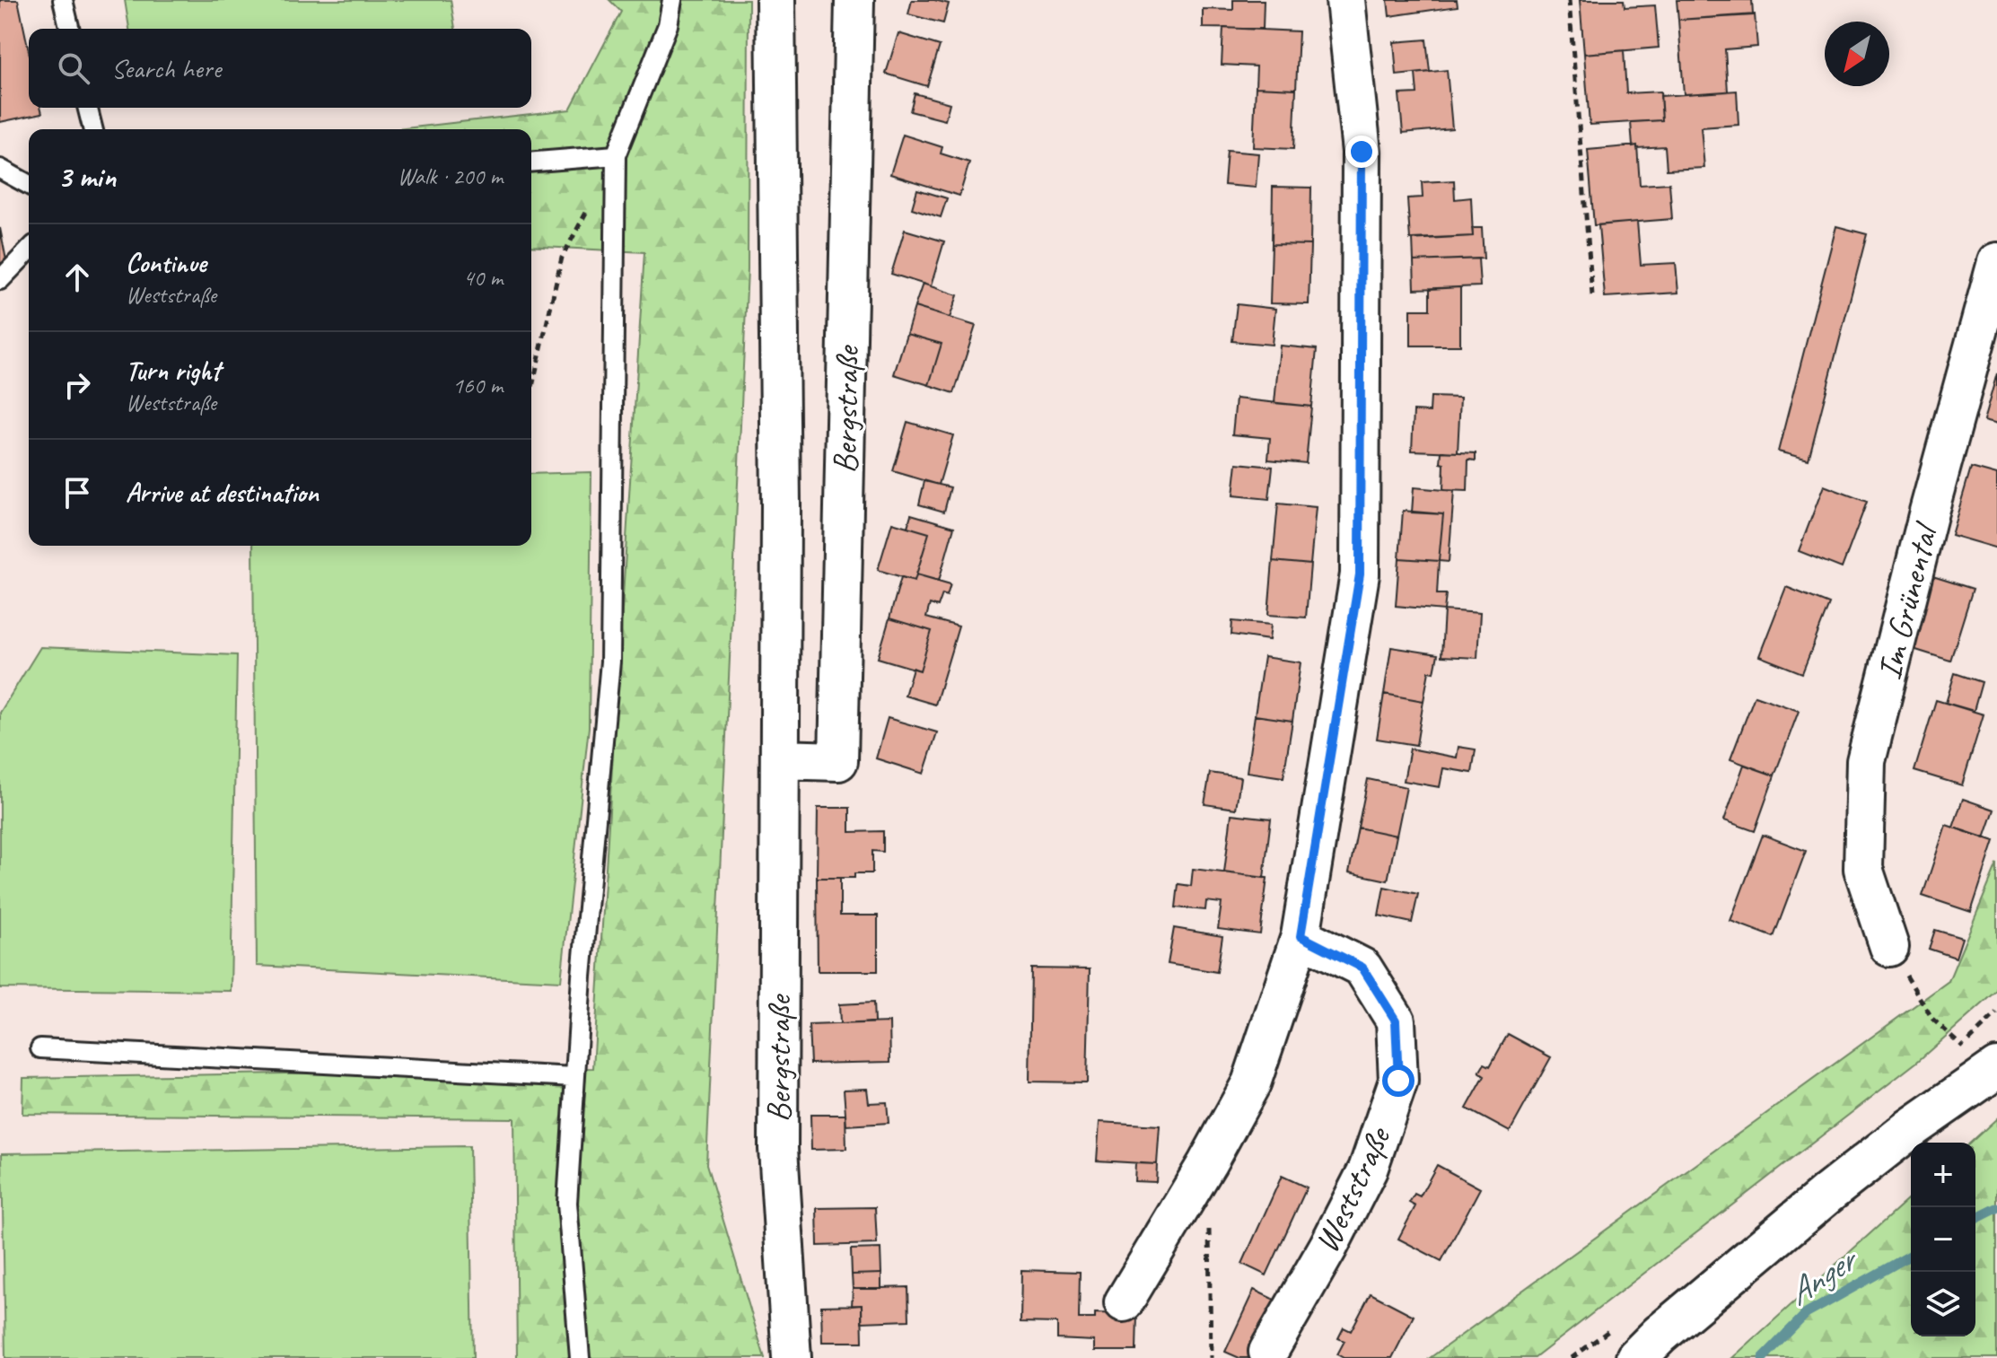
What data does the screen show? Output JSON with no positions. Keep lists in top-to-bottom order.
{
  "streets": {
    "street": ["Bergstraße", "Im Grünental", "Weststraße"]
  },
  "water": ["Anger"],
  "north": "bottom left",
  "page": {
    "search": "Search here",
    "heading": ["3 min", "Walk · 200 m"],
    "list": [
      ["Continue", "Weststraße", "40 m"],
      ["Turn right", "Weststraße", "160 m"],
      "Arrive at destination"
    ],
    "map_buttons": ["+", "−"]
  }
}
